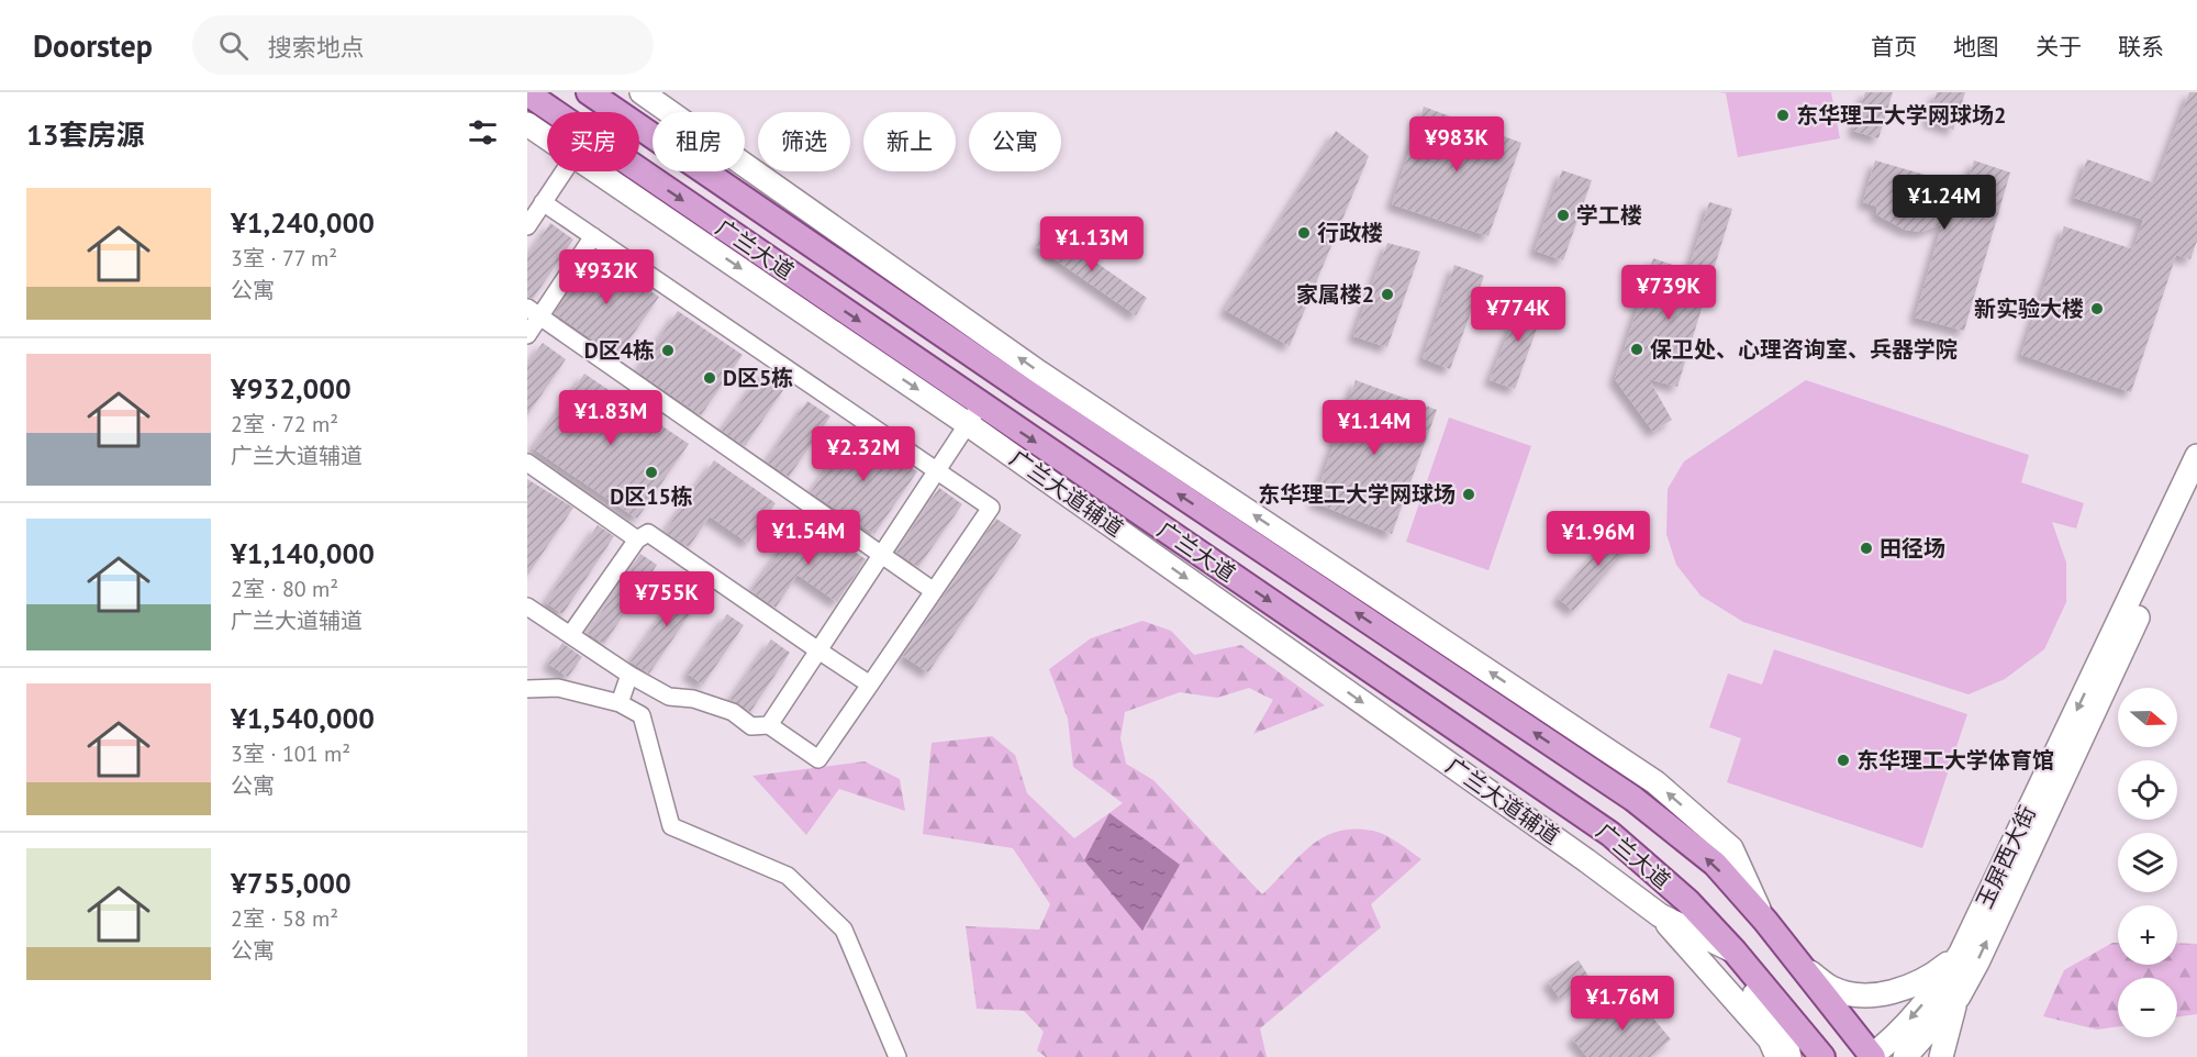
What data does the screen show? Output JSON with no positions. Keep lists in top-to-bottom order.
{
  "streets": {
    "main road": ["广兰大道", "广兰大道辅道", "玉屏西大街"]
  },
  "crossings": [
    ["广兰大道", "广兰大道辅道"],
    ["广兰大道", "玉屏西大街"]
  ],
  "places": [
    "东华理工大学网球场2",
    "学工楼",
    "行政楼",
    "家属楼2",
    "新实验大楼",
    "保卫处、心理咨询室、兵器学院",
    "D区4栋",
    "D区5栋",
    "D区15栋",
    "东华理工大学网球场",
    "田径场",
    "东华理工大学体育馆"
  ],
  "north": "right",
  "page": {
    "header": "Doorstep",
    "search": "搜索地点",
    "nav": [
      "首页",
      "地图",
      "关于",
      "联系"
    ],
    "heading": "13套房源",
    "chip": [
      "买房",
      "租房",
      "筛选",
      "新上",
      "公寓"
    ],
    "price": [
      "¥983K",
      "¥1.24M",
      "¥1.13M",
      "¥932K",
      "¥739K",
      "¥774K",
      "¥1.83M",
      "¥1.14M",
      "¥2.32M",
      "¥1.54M",
      "¥1.96M",
      "¥755K",
      "¥1.76M"
    ],
    "list": [
      {
        "name": "¥1,240,000",
        "note": "3室 · 77 m² · 公寓"
      },
      {
        "name": "¥932,000",
        "note": "2室 · 72 m² · 广兰大道辅道"
      },
      {
        "name": "¥1,140,000",
        "note": "2室 · 80 m² · 广兰大道辅道"
      },
      {
        "name": "¥1,540,000",
        "note": "3室 · 101 m² · 公寓"
      },
      {
        "name": "¥755,000",
        "note": "2室 · 58 m² · 公寓"
      }
    ],
    "map_buttons": ["+", "−"]
  }
}
